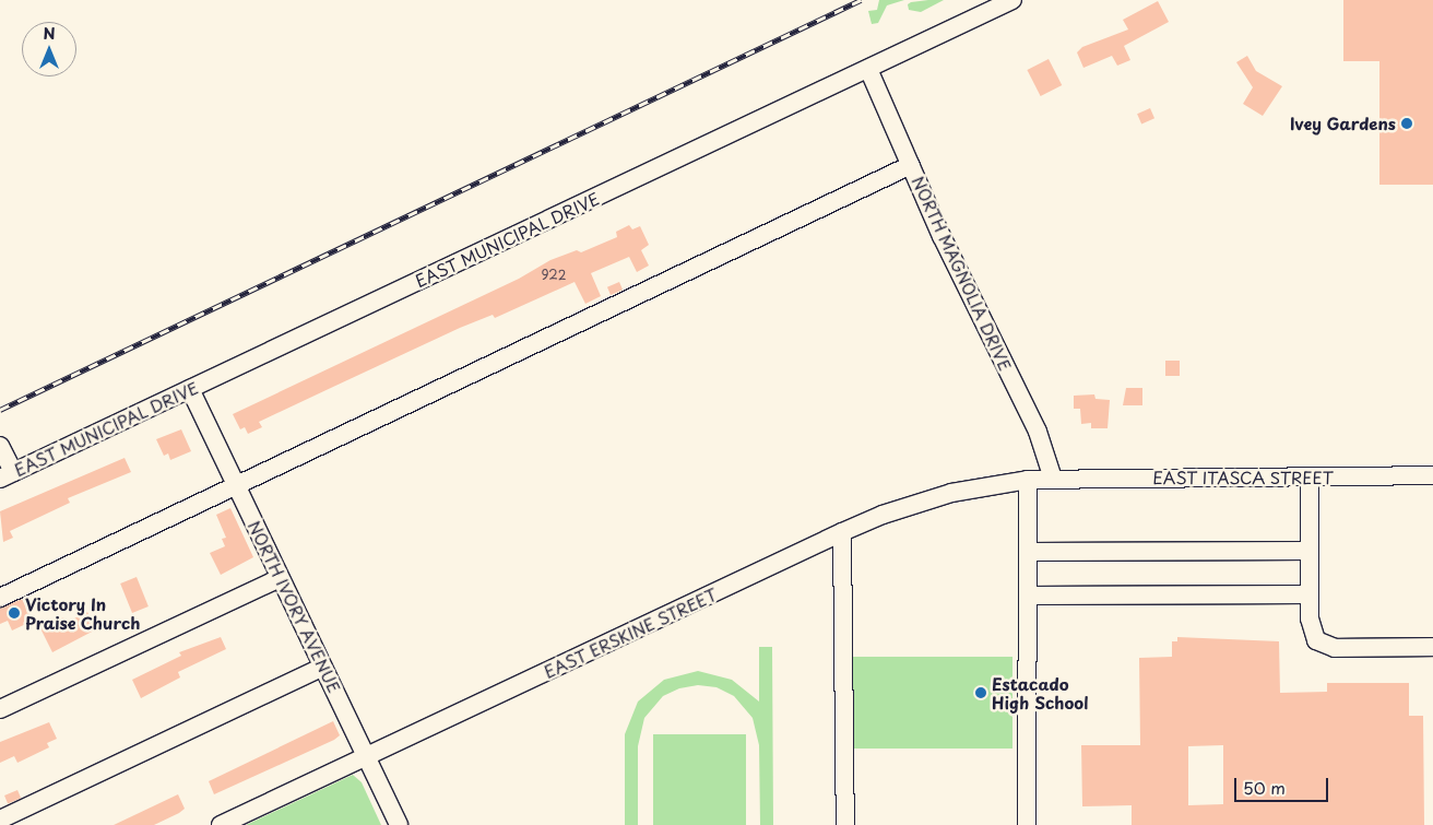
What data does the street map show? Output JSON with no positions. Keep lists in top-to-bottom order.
{
  "streets": {
    "street": [
      "EAST MUNICIPAL DRIVE",
      "NORTH MAGNOLIA DRIVE",
      "EAST ITASCA STREET",
      "NORTH IVORY AVENUE",
      "EAST ERSKINE STREET"
    ]
  },
  "crossings": [
    ["EAST MUNICIPAL DRIVE", "NORTH MAGNOLIA DRIVE"],
    ["EAST MUNICIPAL DRIVE", "NORTH IVORY AVENUE"],
    ["NORTH MAGNOLIA DRIVE", "EAST ITASCA STREET"],
    ["NORTH MAGNOLIA DRIVE", "EAST ERSKINE STREET"],
    ["EAST ITASCA STREET", "EAST ERSKINE STREET"],
    ["NORTH IVORY AVENUE", "EAST ERSKINE STREET"]
  ],
  "places": ["Ivey Gardens", "Victory In Praise Church", "Estacado High School"],
  "house_numbers": ["922"],
  "scale_bar": "50 m",
  "north": "top"
}
